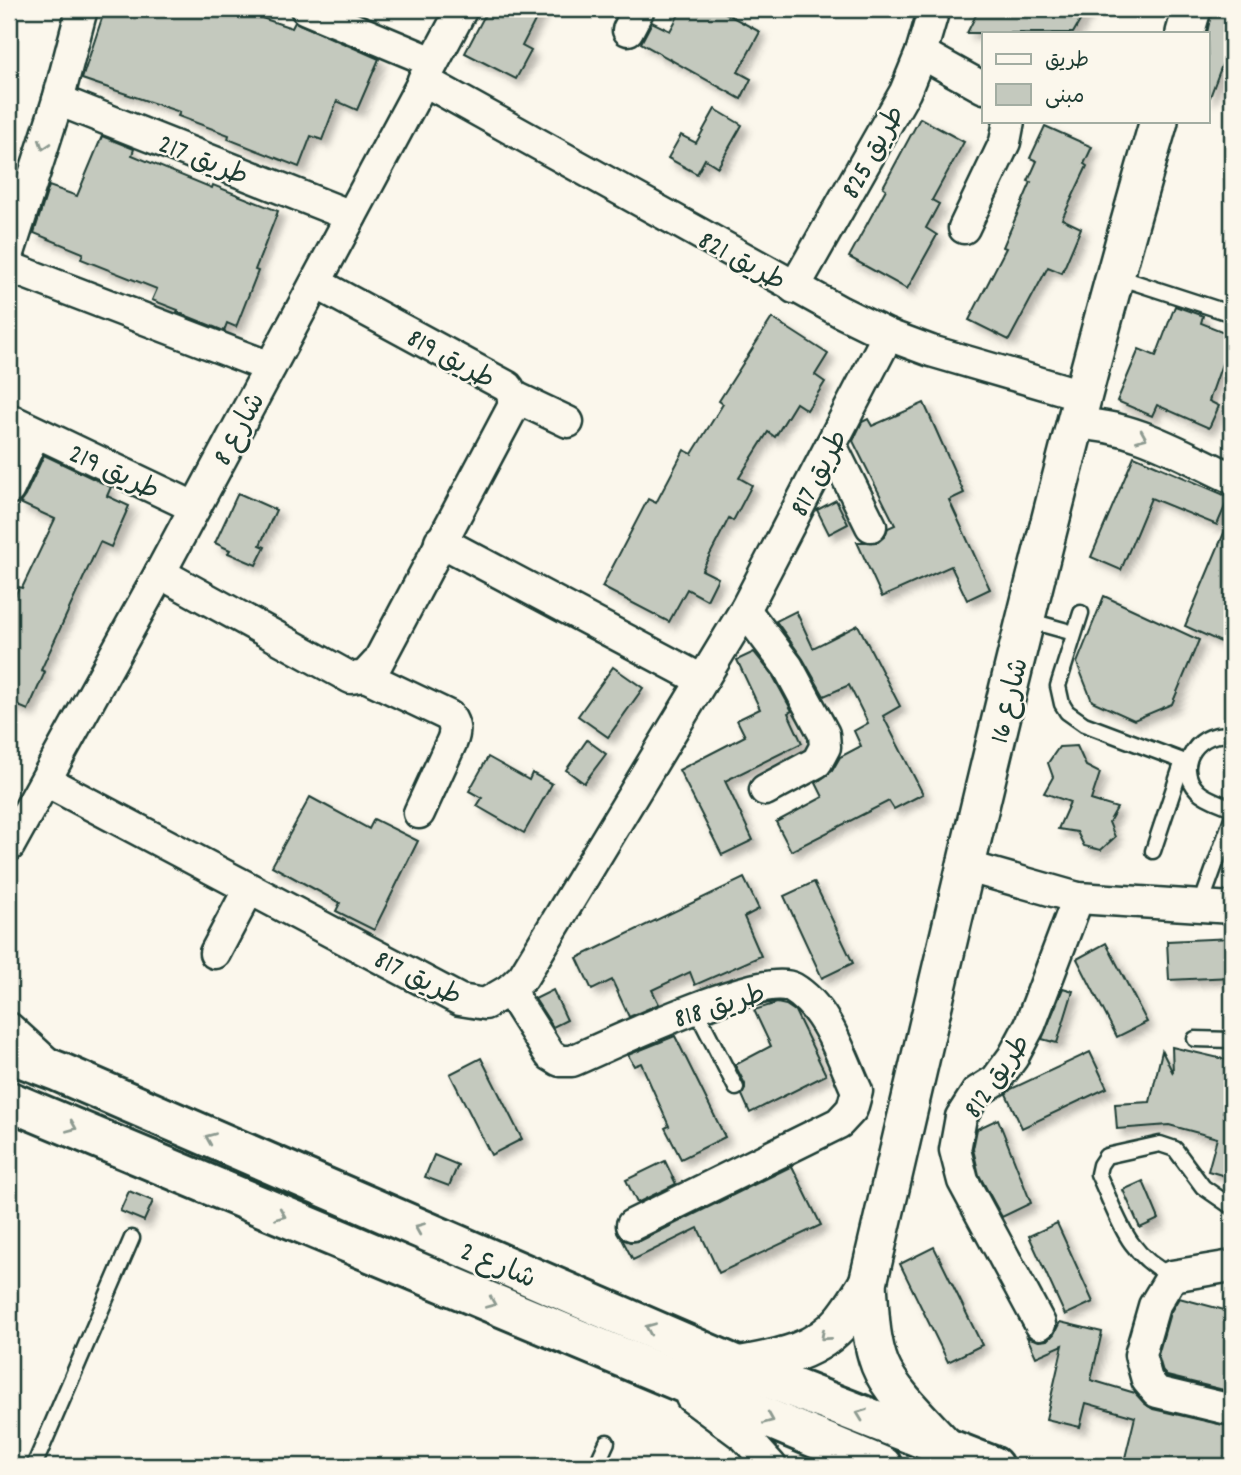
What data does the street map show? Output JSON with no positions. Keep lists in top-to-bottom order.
{
  "streets": {
    "main road": ["شارع 2"],
    "street": [
      "طريق 825",
      "طريق 217",
      "طريق 821",
      "طريق 819",
      "شارع 8",
      "طريق 219",
      "طريق 817",
      "شارع 16",
      "طريق 818",
      "طريق 812"
    ]
  },
  "crossings": [
    ["طريق 825", "طريق 821"],
    ["طريق 217", "شارع 8"],
    ["طريق 821", "شارع 8"],
    ["طريق 821", "طريق 817"],
    ["طريق 821", "شارع 16"],
    ["طريق 819", "شارع 8"],
    ["شارع 8", "طريق 219"],
    ["شارع 8", "طريق 817"],
    ["طريق 817", "طريق 818"],
    ["شارع 16", "شارع 2"]
  ],
  "legend": ["طريق", "مبنى"]
}
